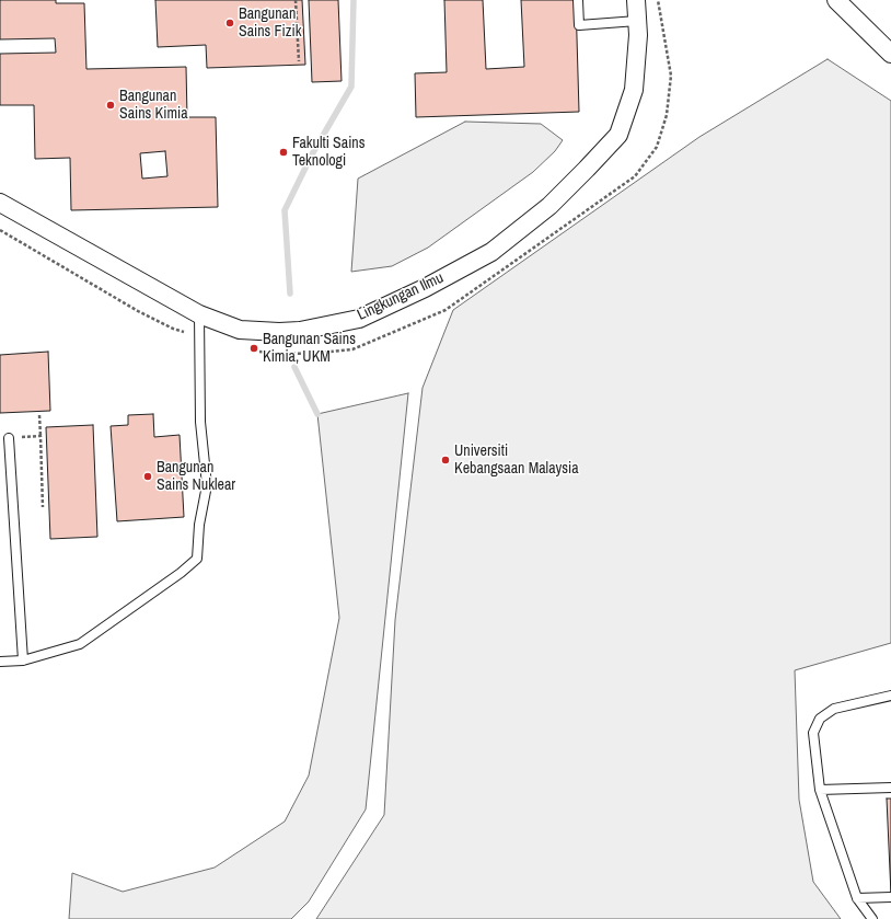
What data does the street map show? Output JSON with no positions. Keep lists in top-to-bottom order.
{
  "streets": {
    "street": ["Lingkungan Ilmu"]
  },
  "places": [
    "Bangunan Sains Fizik",
    "Bangunan Sains Kimia",
    "Fakulti Sains Teknologi",
    "Bangunan Sains Kimia, UKM",
    "Universiti Kebangsaan Malaysia",
    "Bangunan Sains Nuklear"
  ]
}
